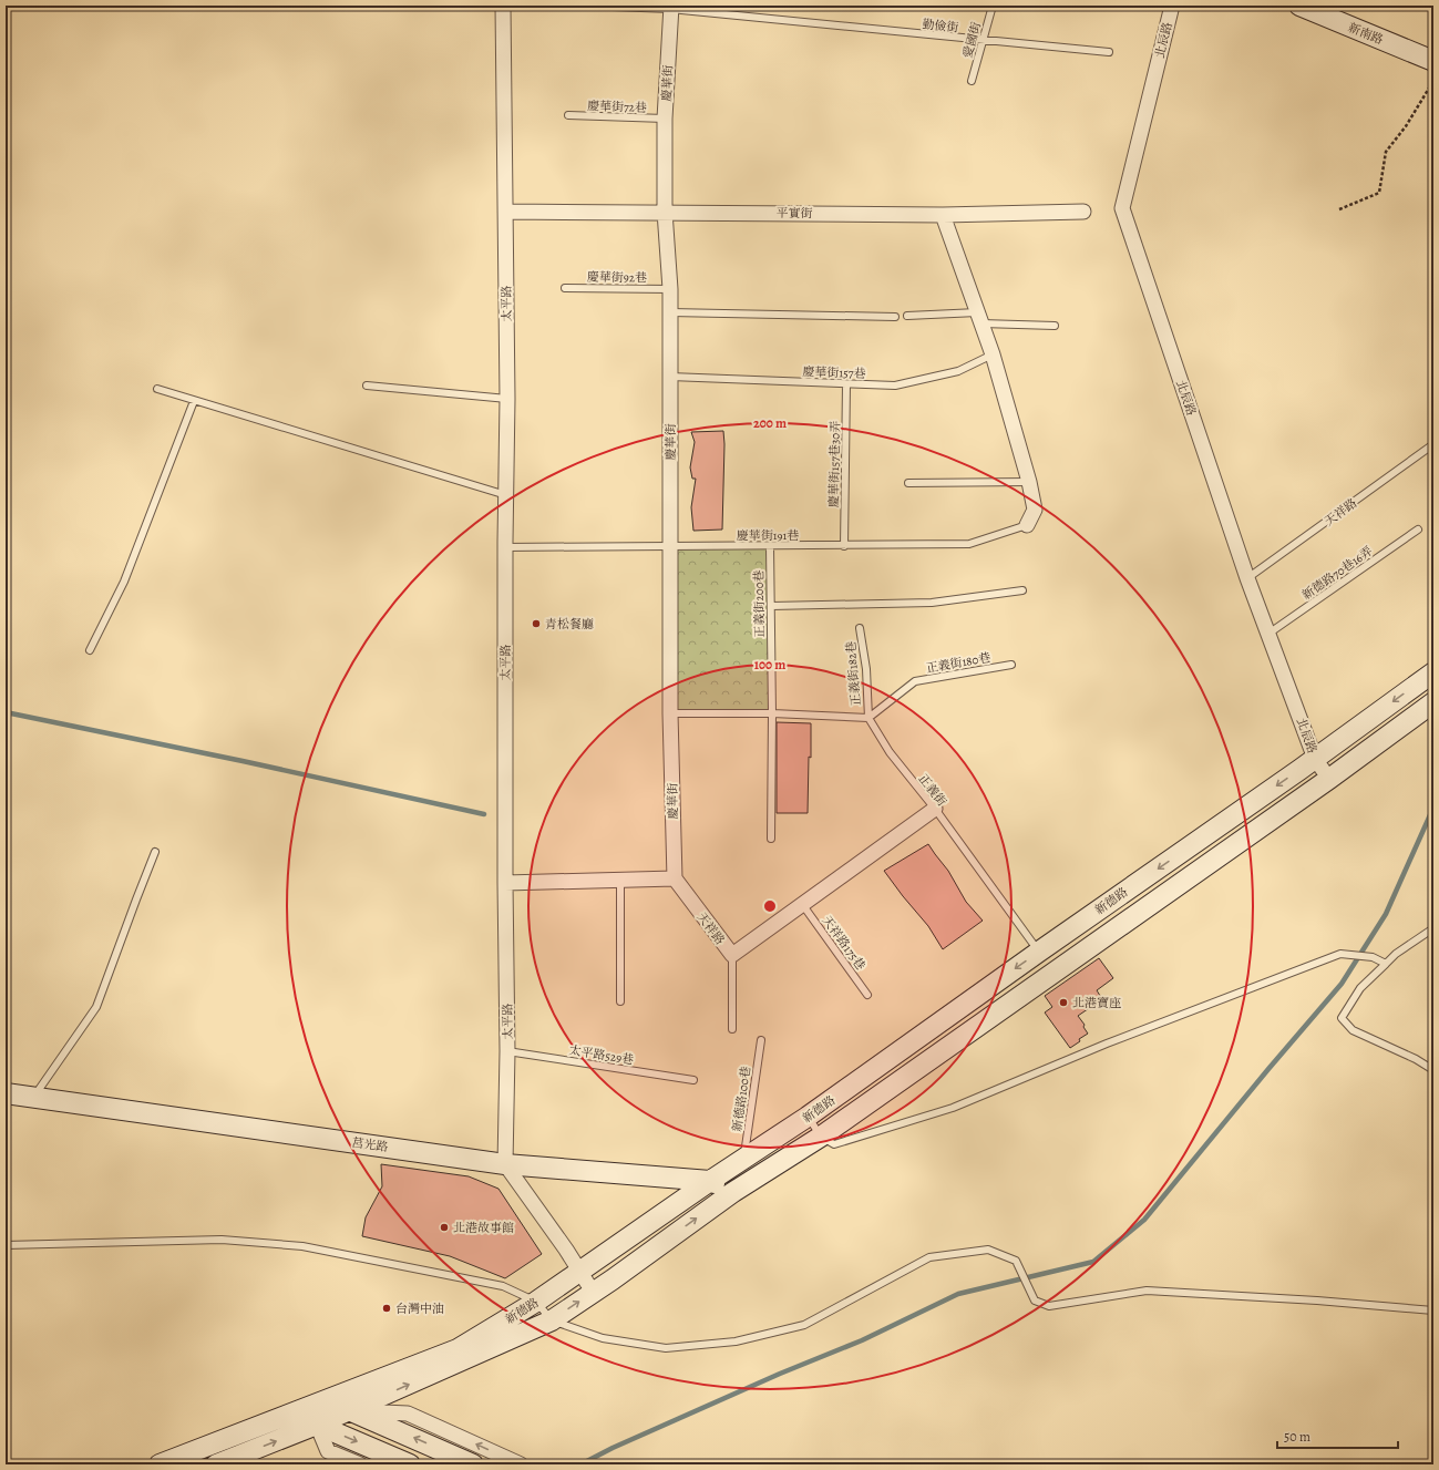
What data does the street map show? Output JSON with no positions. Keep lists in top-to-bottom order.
{
  "streets": {
    "main road": ["新南路", "新德路", "莒光路"],
    "street": [
      "北辰路",
      "慶華街",
      "平實街",
      "太平路",
      "天祥路"
    ],
    "lane": [
      "勤儉街",
      "愛國街",
      "慶華街72巷",
      "慶華街92巷",
      "慶華街157巷",
      "慶華街157巷30弄",
      "慶華街191巷",
      "新德路70巷16弄",
      "正義街200巷",
      "正義街180巷",
      "正義街182巷",
      "正義街",
      "天祥路175巷",
      "太平路529巷",
      "新德路100巷"
    ]
  },
  "crossings": [
    ["勤儉街", "愛國街"],
    ["勤儉街", "慶華街"],
    ["北辰路", "天祥路"],
    ["北辰路", "新德路70巷16弄"],
    ["北辰路", "新德路"],
    ["慶華街", "慶華街72巷"],
    ["慶華街", "平實街"],
    ["慶華街", "慶華街92巷"],
    ["慶華街", "慶華街157巷"],
    ["慶華街", "天祥路"],
    ["慶華街", "慶華街191巷"],
    ["平實街", "太平路"],
    ["太平路", "慶華街191巷"],
    ["太平路", "太平路529巷"],
    ["太平路", "莒光路"],
    ["慶華街157巷", "慶華街157巷30弄"],
    ["慶華街157巷30弄", "慶華街191巷"],
    ["天祥路", "正義街"],
    ["天祥路", "天祥路175巷"],
    ["慶華街191巷", "正義街200巷"],
    ["正義街180巷", "正義街182巷"],
    ["正義街180巷", "正義街"],
    ["正義街182巷", "正義街"],
    ["正義街", "新德路"],
    ["新德路", "新德路100巷"],
    ["新德路", "莒光路"]
  ],
  "places": [
    "青松餐廳",
    "北港寶座",
    "北港故事館",
    "台灣中油"
  ],
  "scale_bar": "50 m",
  "rings": ["200 m", "100 m"]
}
